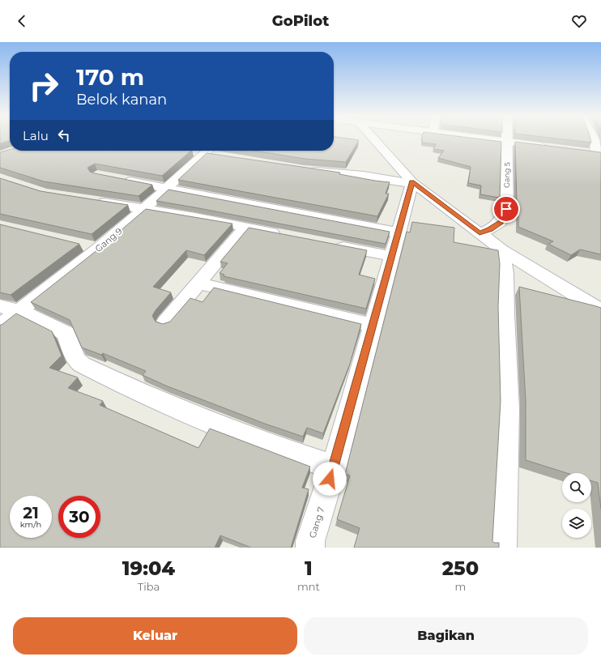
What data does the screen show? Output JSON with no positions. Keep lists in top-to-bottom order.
{
  "streets": {
    "street": ["Gang 5", "Gang 9", "Gang 7"]
  },
  "page": {
    "header": "GoPilot",
    "turn": ["170 m", "Belok kanan"],
    "then": "Lalu",
    "speed": "21 km/h",
    "limit": "30",
    "eta": [
      "19:04",
      "Tiba",
      "1",
      "mnt",
      "250",
      "m"
    ],
    "buttons": ["Keluar", "Bagikan"]
  }
}
